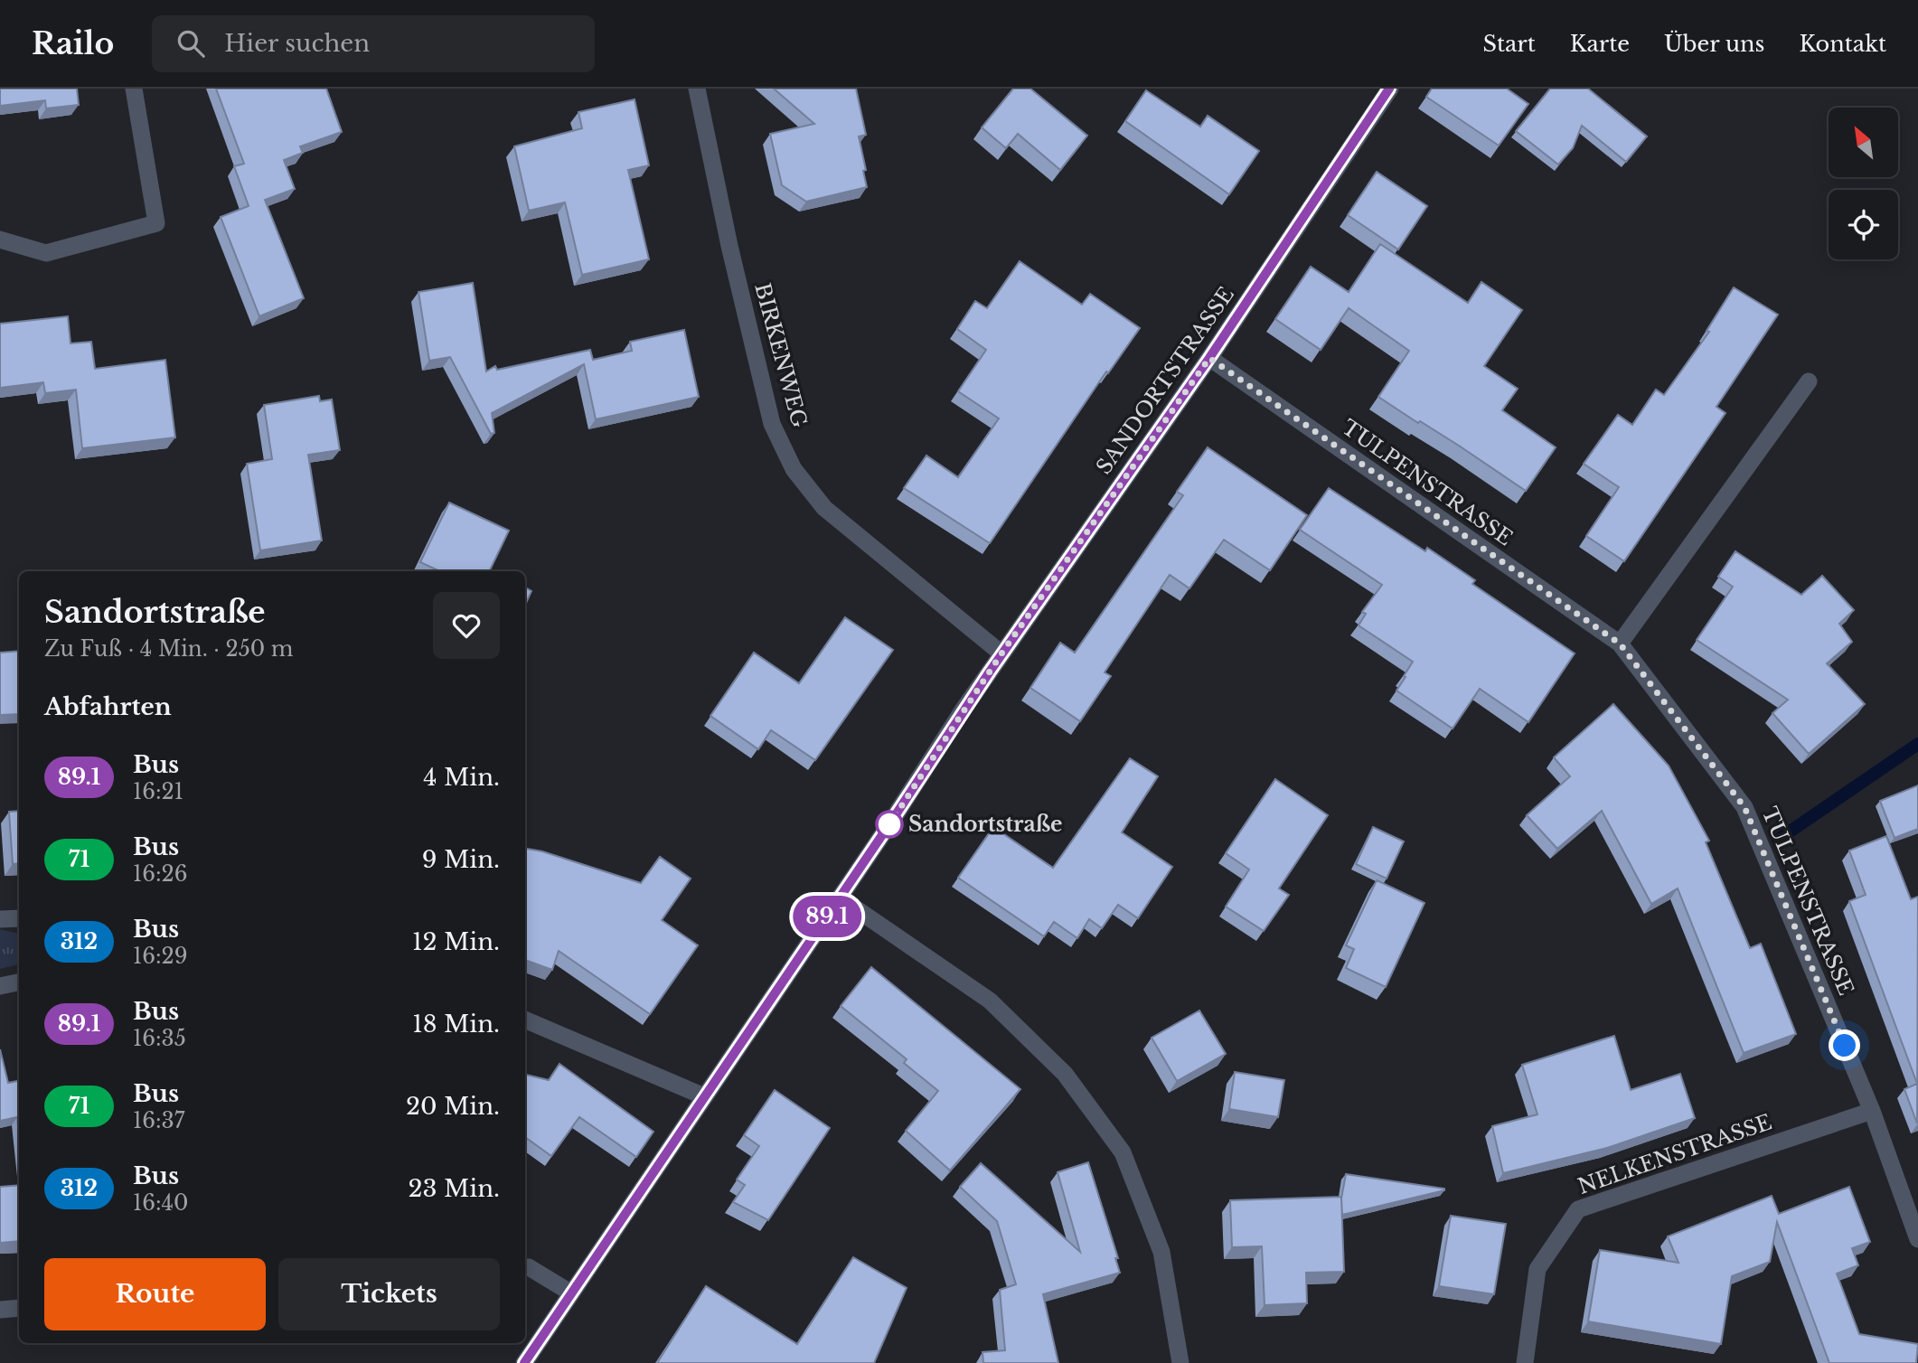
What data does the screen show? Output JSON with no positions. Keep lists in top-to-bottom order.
{
  "streets": {
    "street": [
      "BIRKENWEG",
      "SANDORTSTRASSE",
      "TULPENSTRASSE",
      "NELKENSTRASSE"
    ]
  },
  "crossings": [
    ["BIRKENWEG", "SANDORTSTRASSE"],
    ["SANDORTSTRASSE", "TULPENSTRASSE"],
    ["TULPENSTRASSE", "NELKENSTRASSE"]
  ],
  "places": ["Sandortstraße"],
  "lines": ["bus line 89.1"],
  "north": "top left",
  "page": {
    "header": "Railo",
    "search": "Hier suchen",
    "nav": [
      "Start",
      "Karte",
      "Über uns",
      "Kontakt"
    ],
    "on_map": "89.1",
    "heading": [
      ["Sandortstraße", "Zu Fuß · 4 Min. · 250 m"],
      "Abfahrten"
    ],
    "list": [
      {
        "mark": "89.1",
        "name": "Bus",
        "note": "16:21",
        "value": "4 Min."
      },
      {
        "mark": "71",
        "name": "Bus",
        "note": "16:26",
        "value": "9 Min."
      },
      {
        "mark": "312",
        "name": "Bus",
        "note": "16:29",
        "value": "12 Min."
      },
      {
        "mark": "89.1",
        "name": "Bus",
        "note": "16:35",
        "value": "18 Min."
      },
      {
        "mark": "71",
        "name": "Bus",
        "note": "16:37",
        "value": "20 Min."
      },
      {
        "mark": "312",
        "name": "Bus",
        "note": "16:40",
        "value": "23 Min."
      }
    ],
    "buttons": ["Route", "Tickets"]
  }
}
